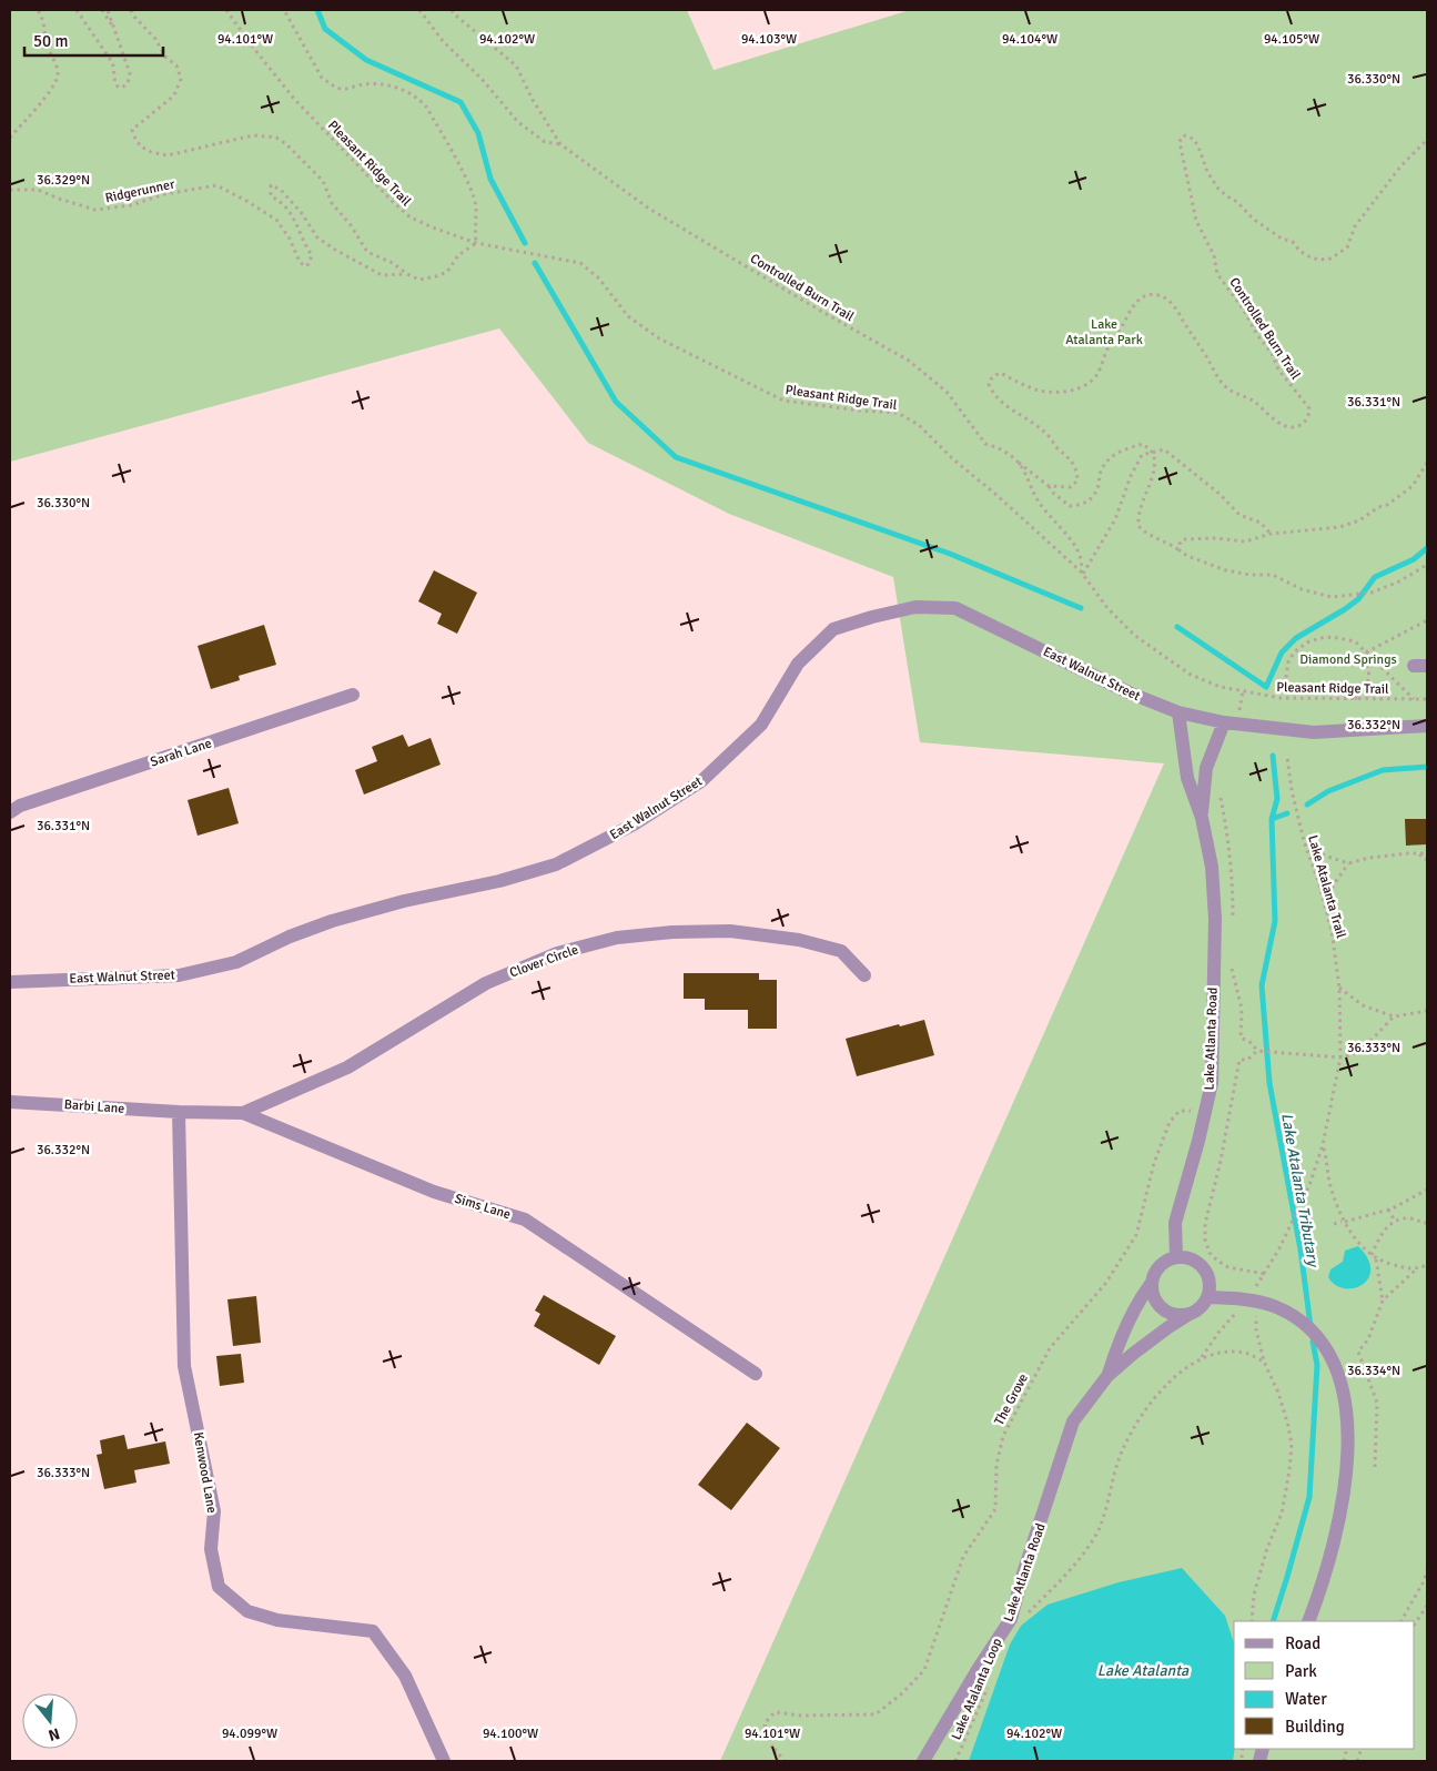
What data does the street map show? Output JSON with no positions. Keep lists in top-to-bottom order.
{
  "streets": {
    "street": [
      "East Walnut Street",
      "Sarah Lane",
      "Clover Circle",
      "Lake Atlanta Road",
      "Barbi Lane",
      "Sims Lane",
      "Kenwood Lane"
    ],
    "path": [
      "Pleasant Ridge Trail",
      "Ridgerunner",
      "Controlled Burn Trail",
      "Lake Atalanta Trail",
      "The Grove",
      "Lake Atalanta Loop"
    ]
  },
  "crossings": [
    ["Pleasant Ridge Trail", "Ridgerunner"],
    ["Pleasant Ridge Trail", "Controlled Burn Trail"],
    ["East Walnut Street", "Lake Atlanta Road"],
    ["Clover Circle", "Sims Lane"],
    ["Lake Atlanta Road", "The Grove"],
    ["Barbi Lane", "Sims Lane"],
    ["Barbi Lane", "Kenwood Lane"],
    ["Sims Lane", "Kenwood Lane"]
  ],
  "water": ["Lake Atalanta Tributary", "Lake Atalanta"],
  "parks": ["Lake Atalanta Park", "Diamond Springs"],
  "legend": [
    "Road",
    "Park",
    "Water",
    "Building"
  ],
  "scale_bar": "50 m",
  "north": "bottom",
  "coordinates": [
    "94.101°W",
    "94.102°W",
    "94.103°W",
    "94.104°W",
    "94.105°W",
    "36.330°N",
    "36.329°N",
    "36.331°N",
    "36.332°N",
    "36.333°N",
    "36.334°N",
    "94.099°W",
    "94.100°W"
  ]
}
